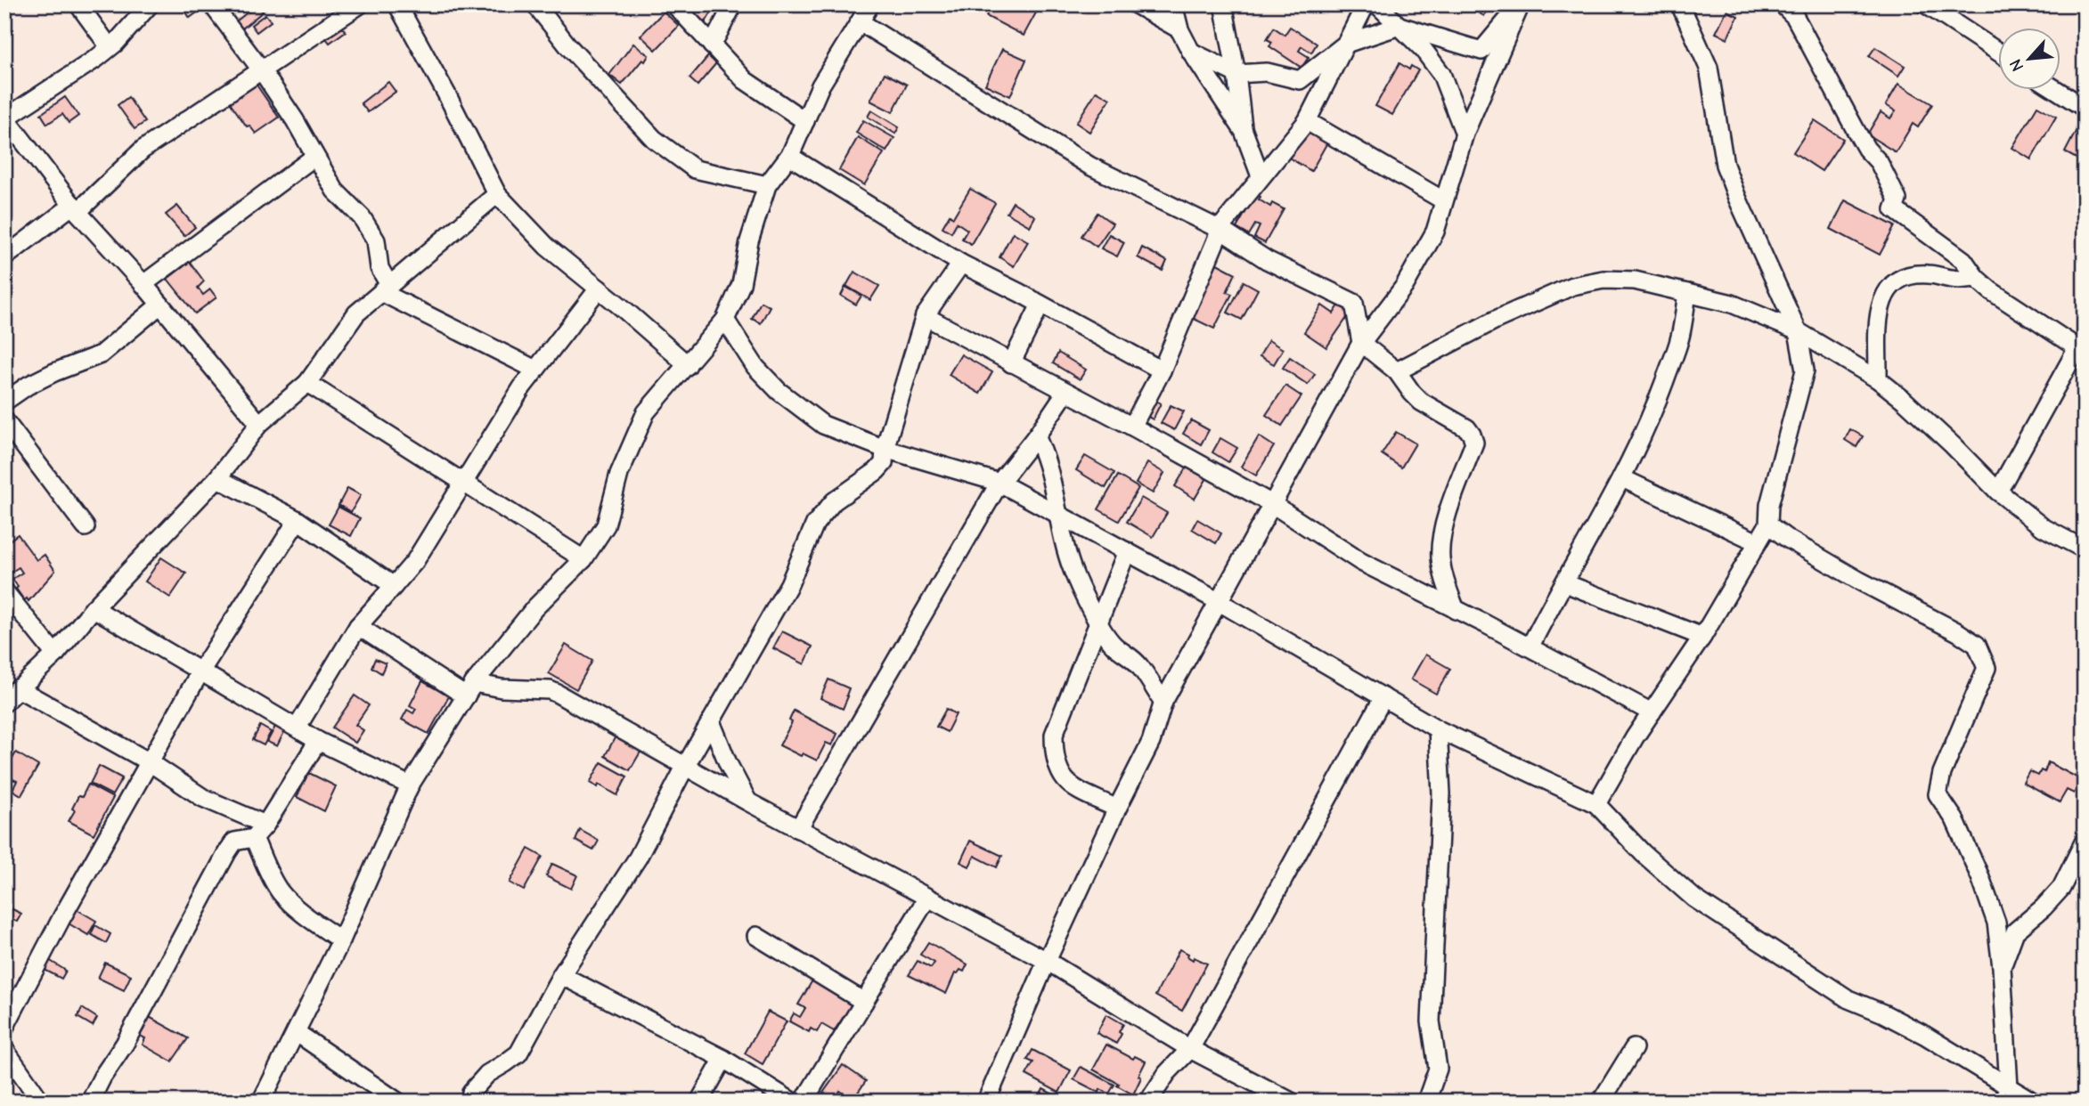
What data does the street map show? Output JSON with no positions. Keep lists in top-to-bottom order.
{
  "north": "bottom left"
}
